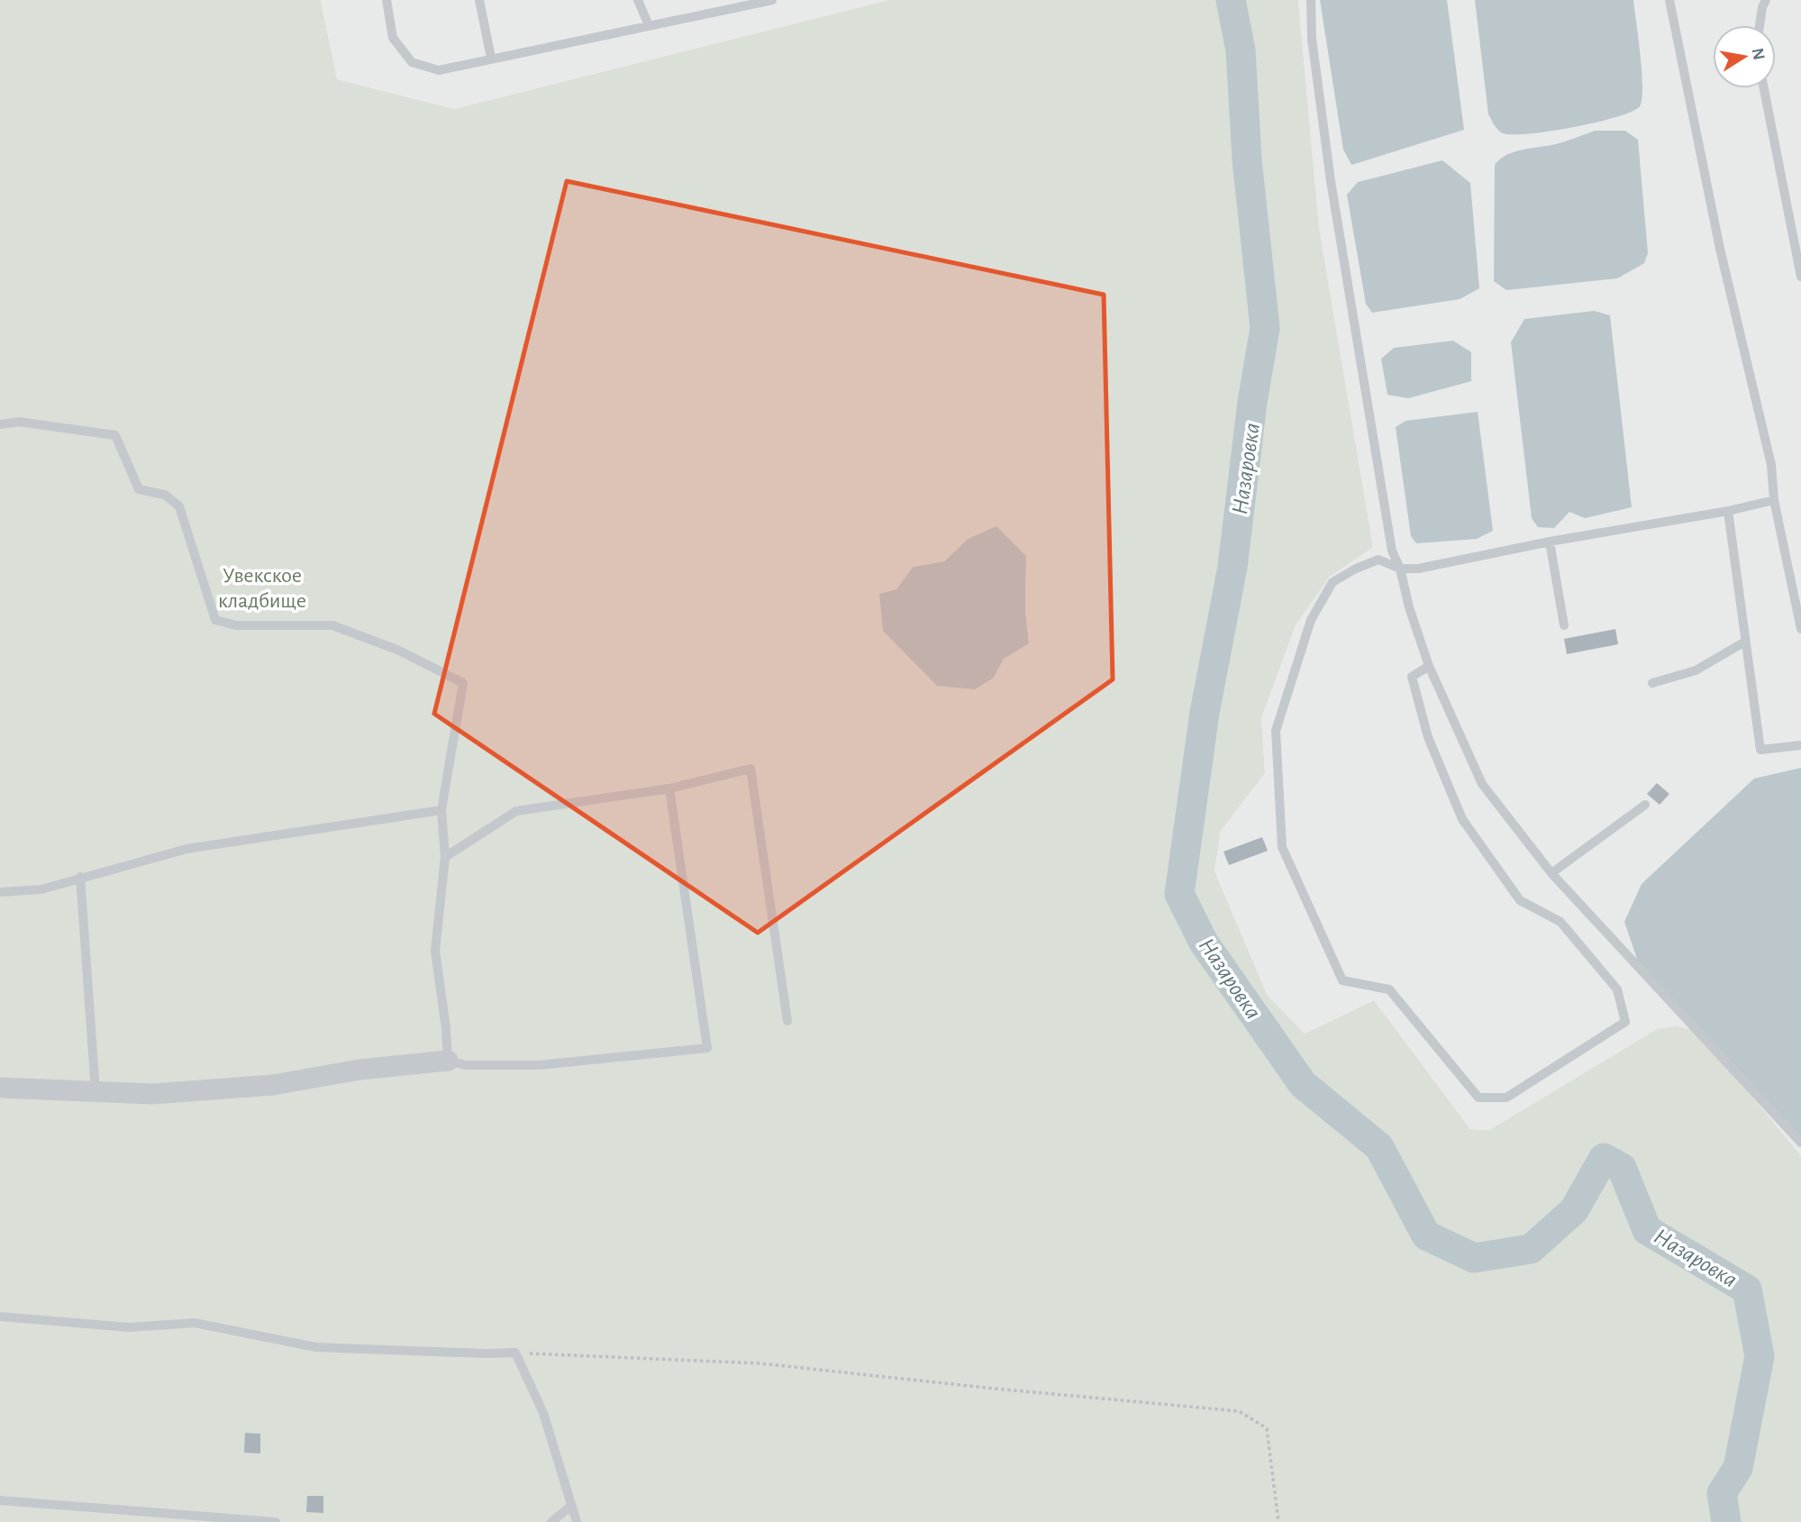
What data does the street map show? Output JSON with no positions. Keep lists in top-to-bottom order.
{
  "water": ["Назаровка"],
  "parks": ["Увекское кладбище"],
  "north": "right"
}
